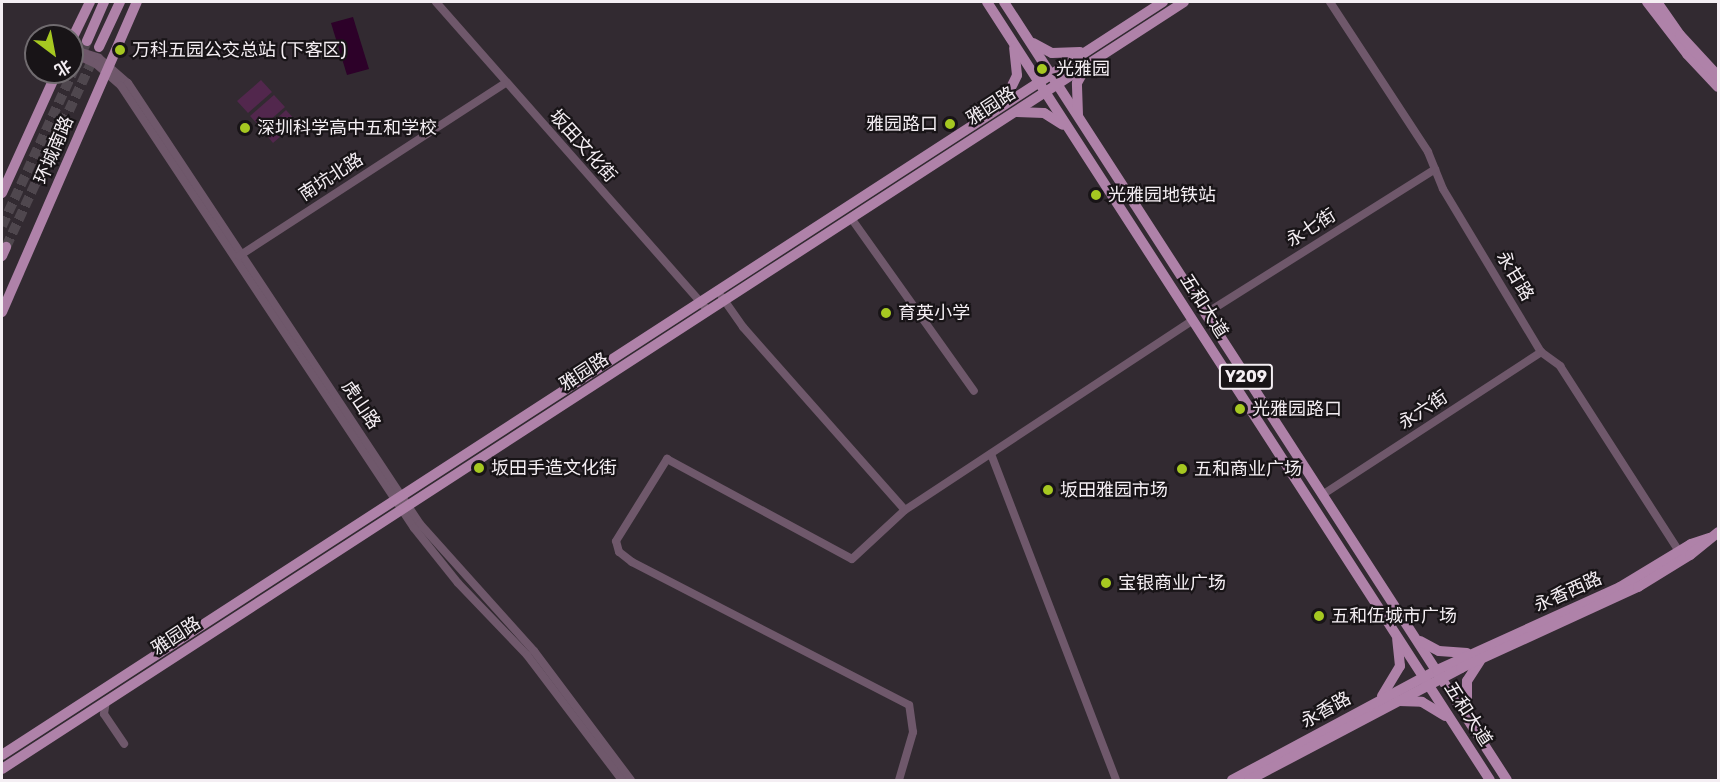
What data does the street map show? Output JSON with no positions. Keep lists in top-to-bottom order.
{
  "streets": {
    "main road": [
      "雅园路",
      "环城南路",
      "五和大道",
      "Y209",
      "永香西路",
      "永香路"
    ],
    "street": [
      "坂田文化街",
      "南坑北路",
      "永七街",
      "永甘路",
      "虎山路",
      "永六街"
    ]
  },
  "crossings": [
    ["雅园路", "坂田文化街"],
    ["雅园路", "五和大道"],
    ["雅园路", "虎山路"],
    ["坂田文化街", "南坑北路"],
    ["环城南路", "虎山路"],
    ["南坑北路", "虎山路"],
    ["永七街", "永甘路"],
    ["永七街", "五和大道"],
    ["永甘路", "永六街"],
    ["永甘路", "永香西路"],
    ["五和大道", "永六街"],
    ["五和大道", "永香西路"],
    ["五和大道", "永香路"],
    ["永香西路", "永香路"]
  ],
  "places": [
    "万科五园公交总站 (下客区)",
    "光雅园",
    "雅园路口",
    "深圳科学高中五和学校",
    "光雅园地铁站",
    "育英小学",
    "光雅园路口",
    "坂田手造文化街",
    "五和商业广场",
    "坂田雅园市场",
    "宝银商业广场",
    "五和伍城市广场"
  ],
  "north": "bottom right"
}
